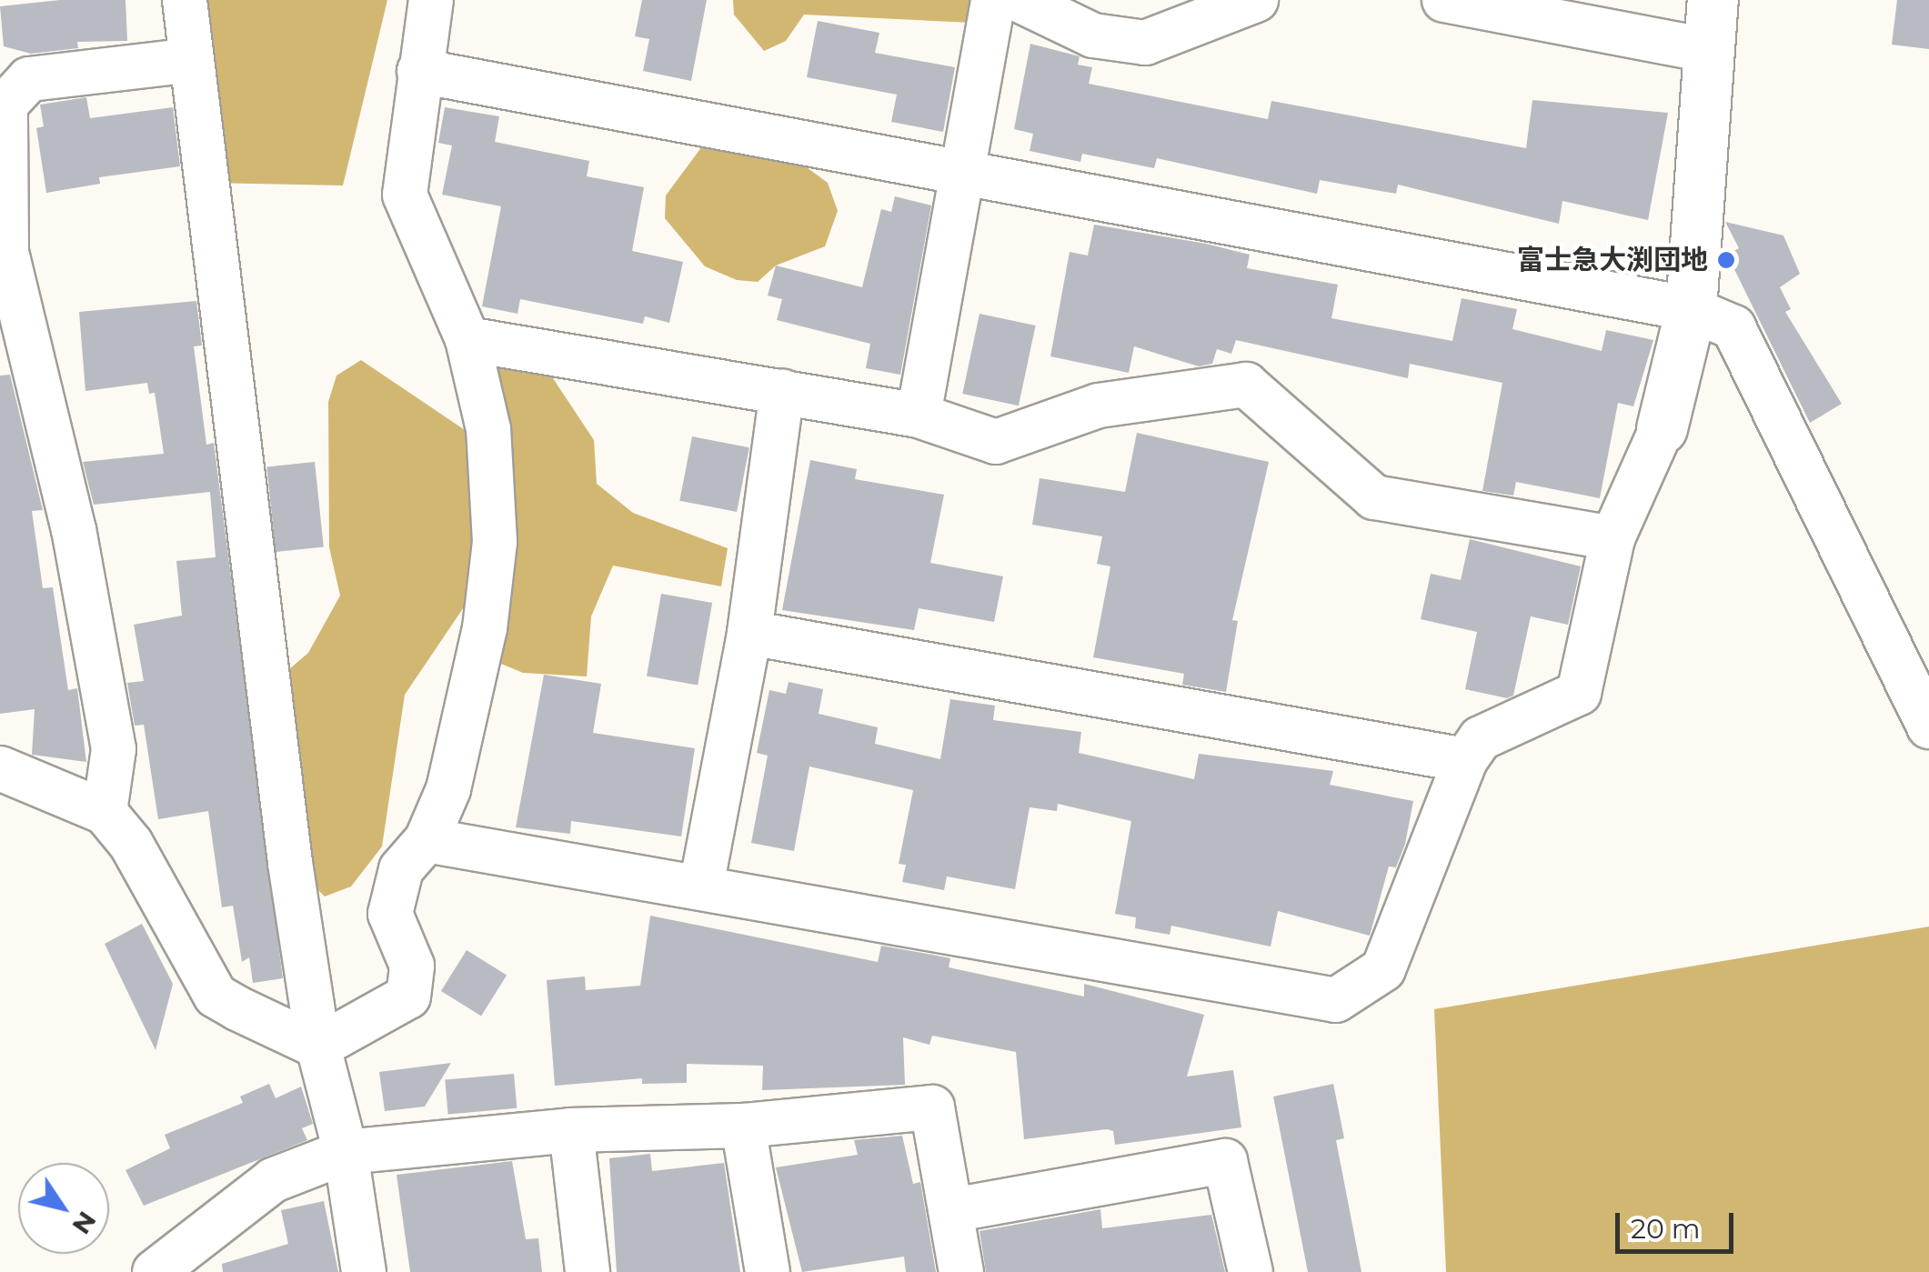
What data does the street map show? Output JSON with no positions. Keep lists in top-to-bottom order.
{
  "places": ["富士急大渕団地"],
  "scale_bar": "20 m",
  "north": "bottom right"
}
